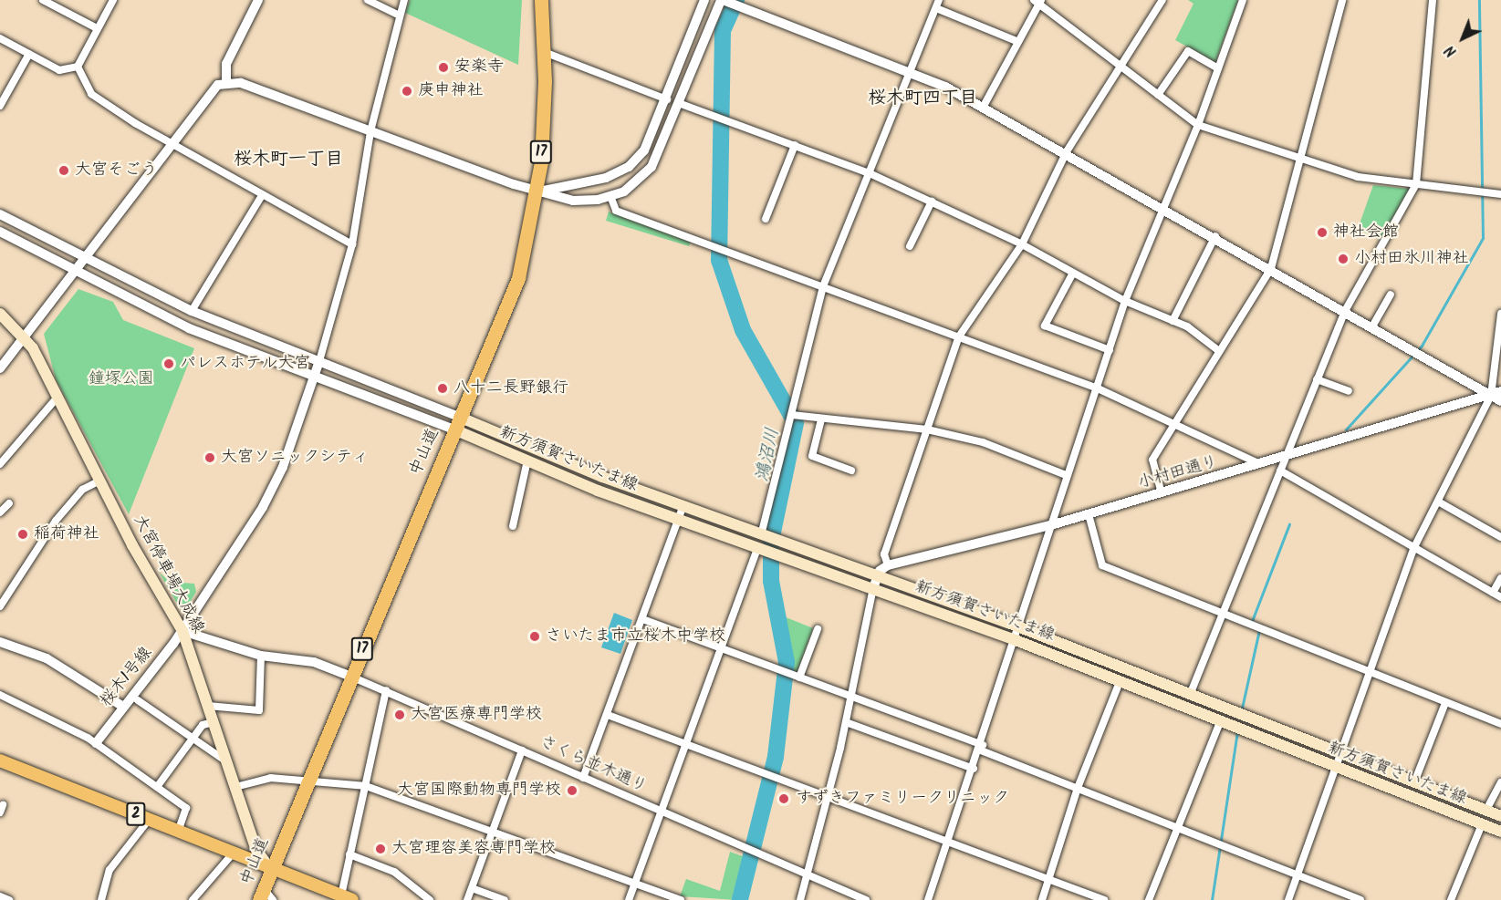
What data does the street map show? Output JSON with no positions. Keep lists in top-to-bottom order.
{
  "streets": {
    "highway": ["17", "中山道"],
    "main road": ["新方須賀さいたま線", "大宮停車場大成線", "2"],
    "street": ["小村田通り", "桜木1号線", "さくら並木通り"]
  },
  "crossings": [
    ["中山道", "新方須賀さいたま線"],
    ["中山道", "大宮停車場大成線"],
    ["中山道", "さくら並木通り"],
    ["中山道", "2"],
    ["新方須賀さいたま線", "小村田通り"],
    ["大宮停車場大成線", "桜木1号線"],
    ["大宮停車場大成線", "さくら並木通り"],
    ["大宮停車場大成線", "2"],
    ["桜木1号線", "さくら並木通り"]
  ],
  "districts": ["桜木町四丁目", "桜木町一丁目"],
  "water": ["鴻沼川"],
  "parks": ["鐘塚公園"],
  "places": [
    "安楽寺",
    "庚申神社",
    "大宮そごう",
    "神社会館",
    "小村田氷川神社",
    "パレスホテル大宮",
    "八十二長野銀行",
    "大宮ソニックシティ",
    "稲荷神社",
    "さいたま市立桜木中学校",
    "大宮医療専門学校",
    "大宮国際動物専門学校",
    "すずきファミリークリニック",
    "大宮理容美容専門学校"
  ],
  "north": "bottom left"
}
